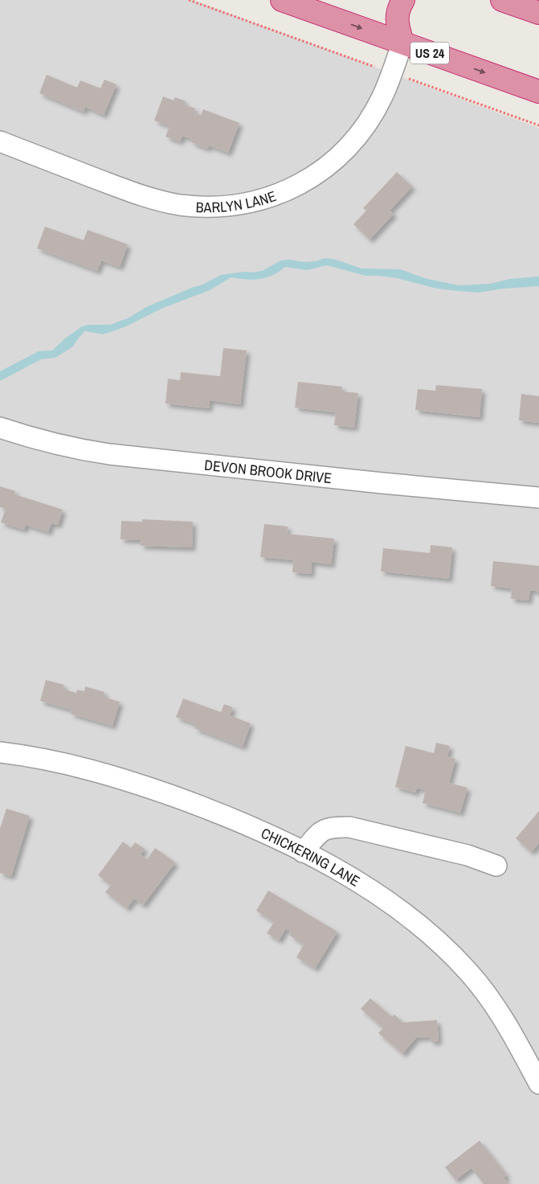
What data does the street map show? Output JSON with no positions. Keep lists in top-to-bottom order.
{
  "streets": {
    "highway": ["US 24"],
    "street": ["BARLYN LANE", "DEVON BROOK DRIVE", "CHICKERING LANE"]
  },
  "crossings": [
    ["US 24", "BARLYN LANE"]
  ]
}
